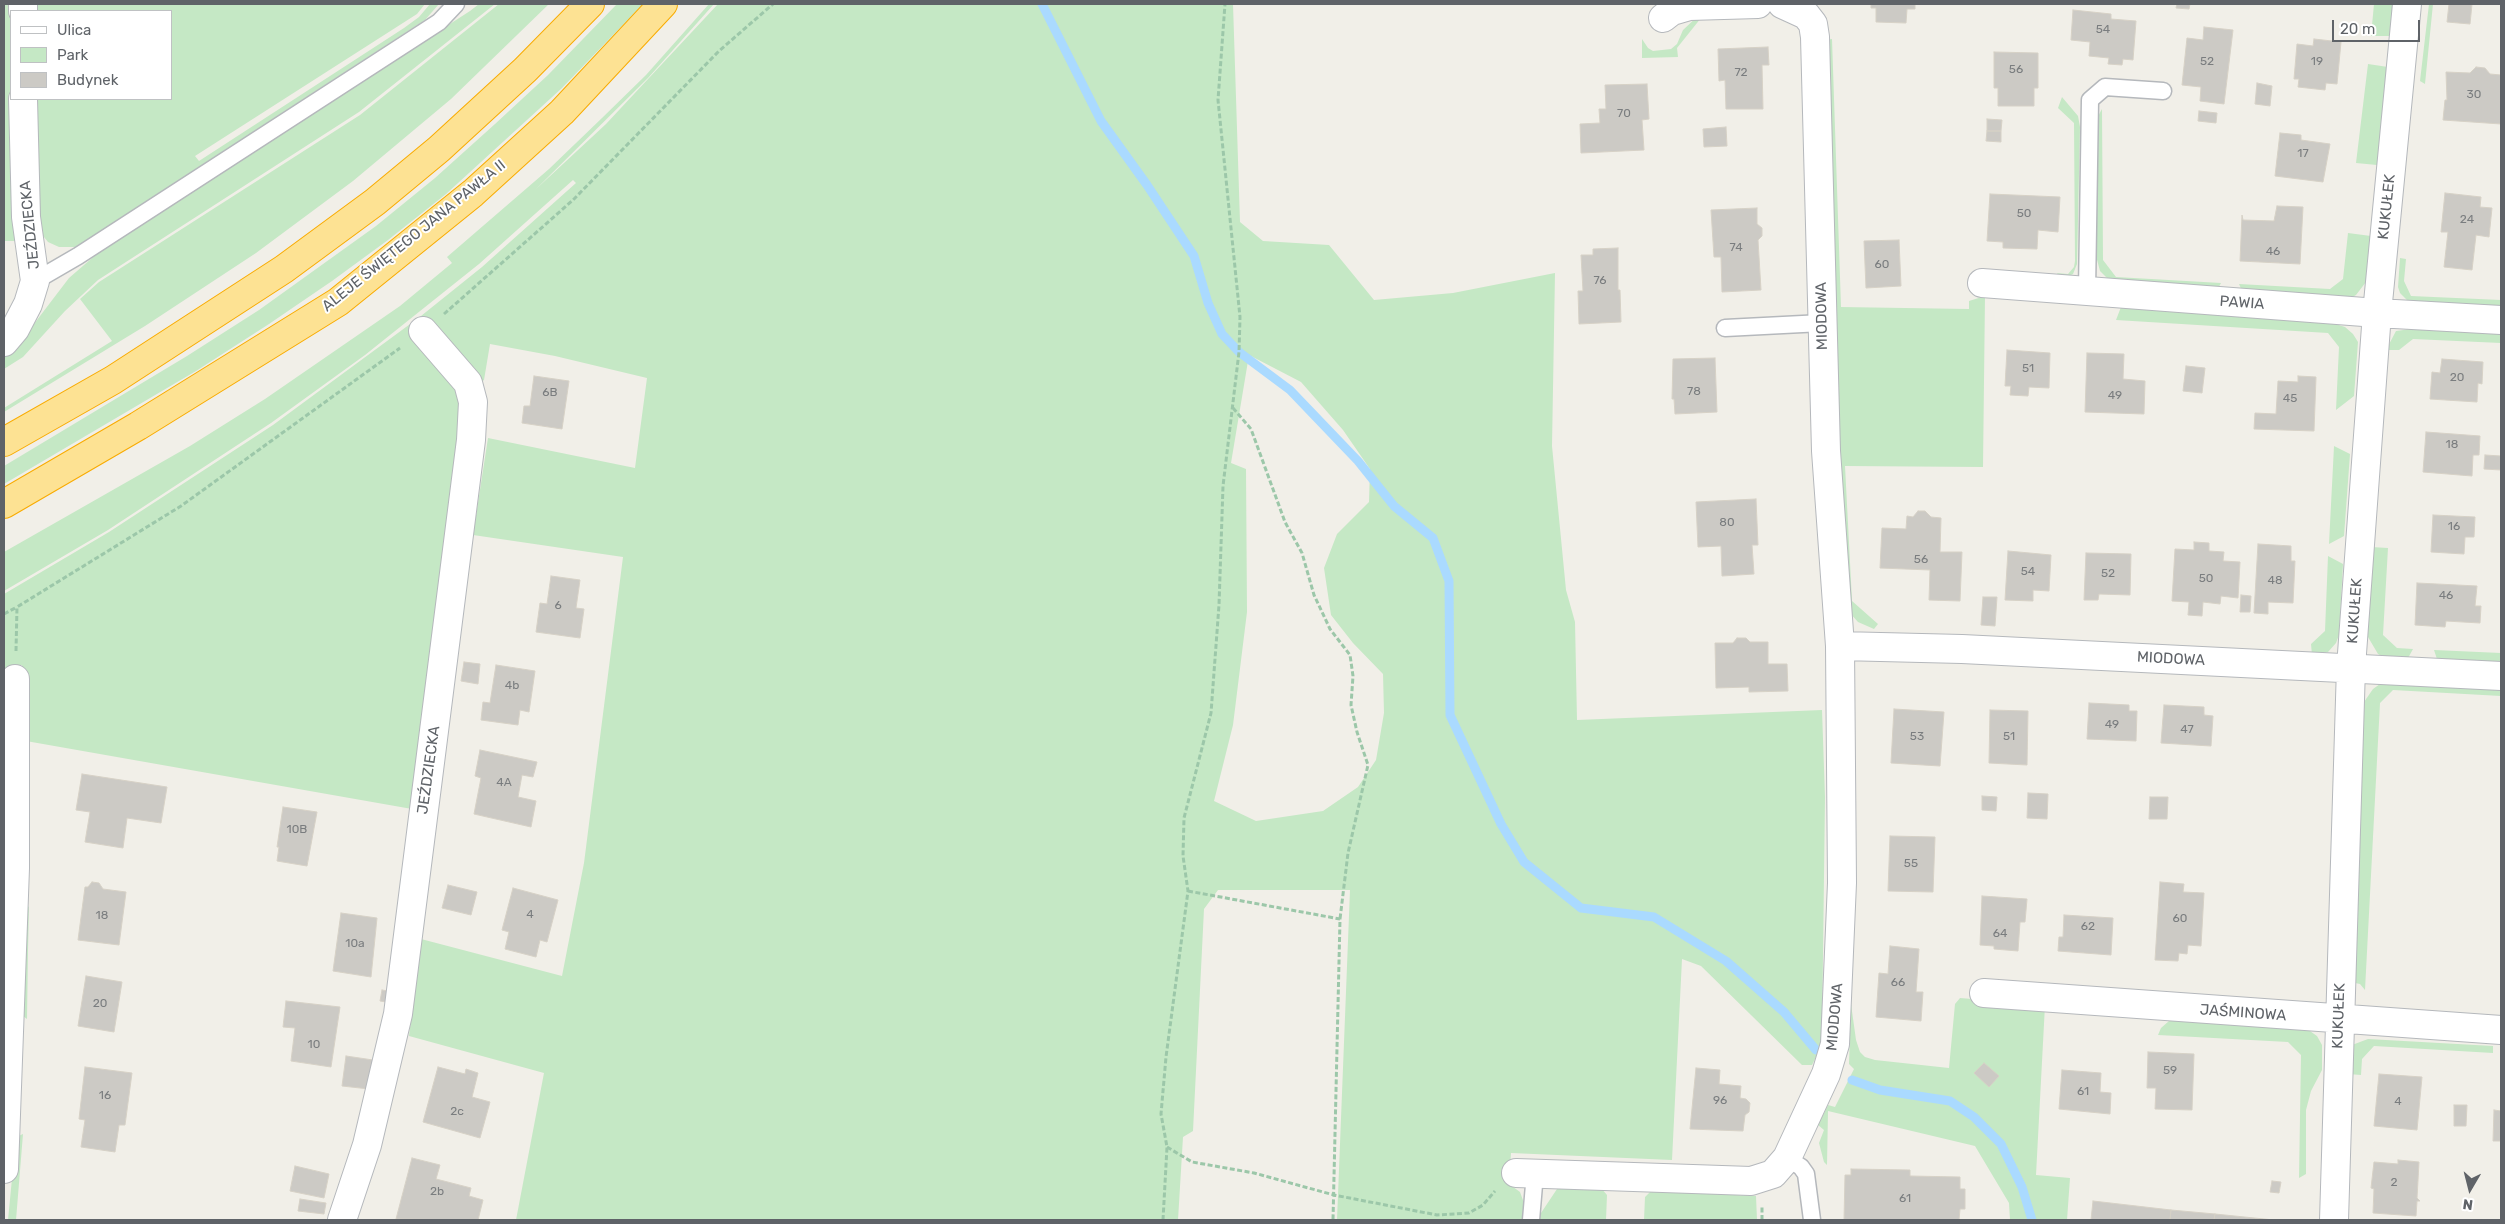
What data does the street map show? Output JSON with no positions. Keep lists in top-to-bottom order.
{
  "streets": {
    "highway": ["ALEJE ŚWIĘTEGO JANA PAWŁA II"],
    "street": [
      "KUKUŁEK",
      "JEŹDZIECKA",
      "PAWIA",
      "MIODOWA",
      "JAŚMINOWA"
    ]
  },
  "crossings": [
    ["KUKUŁEK", "PAWIA"],
    ["KUKUŁEK", "MIODOWA"],
    ["KUKUŁEK", "JAŚMINOWA"]
  ],
  "house_numbers": [
    "54",
    "52",
    "19",
    "56",
    "72",
    "30",
    "70",
    "17",
    "50",
    "24",
    "74",
    "46",
    "60",
    "76",
    "51",
    "20",
    "78",
    "6B",
    "49",
    "45",
    "18",
    "80",
    "16",
    "56",
    "54",
    "52",
    "50",
    "48",
    "46",
    "6",
    "4b",
    "49",
    "47",
    "53",
    "51",
    "4A",
    "10B",
    "55",
    "4",
    "18",
    "60",
    "62",
    "64",
    "10a",
    "66",
    "20",
    "10",
    "59",
    "61",
    "16",
    "96",
    "4",
    "2c",
    "2",
    "2b",
    "61"
  ],
  "legend": ["Ulica", "Park", "Budynek"],
  "scale_bar": "20 m",
  "north": "bottom"
}
